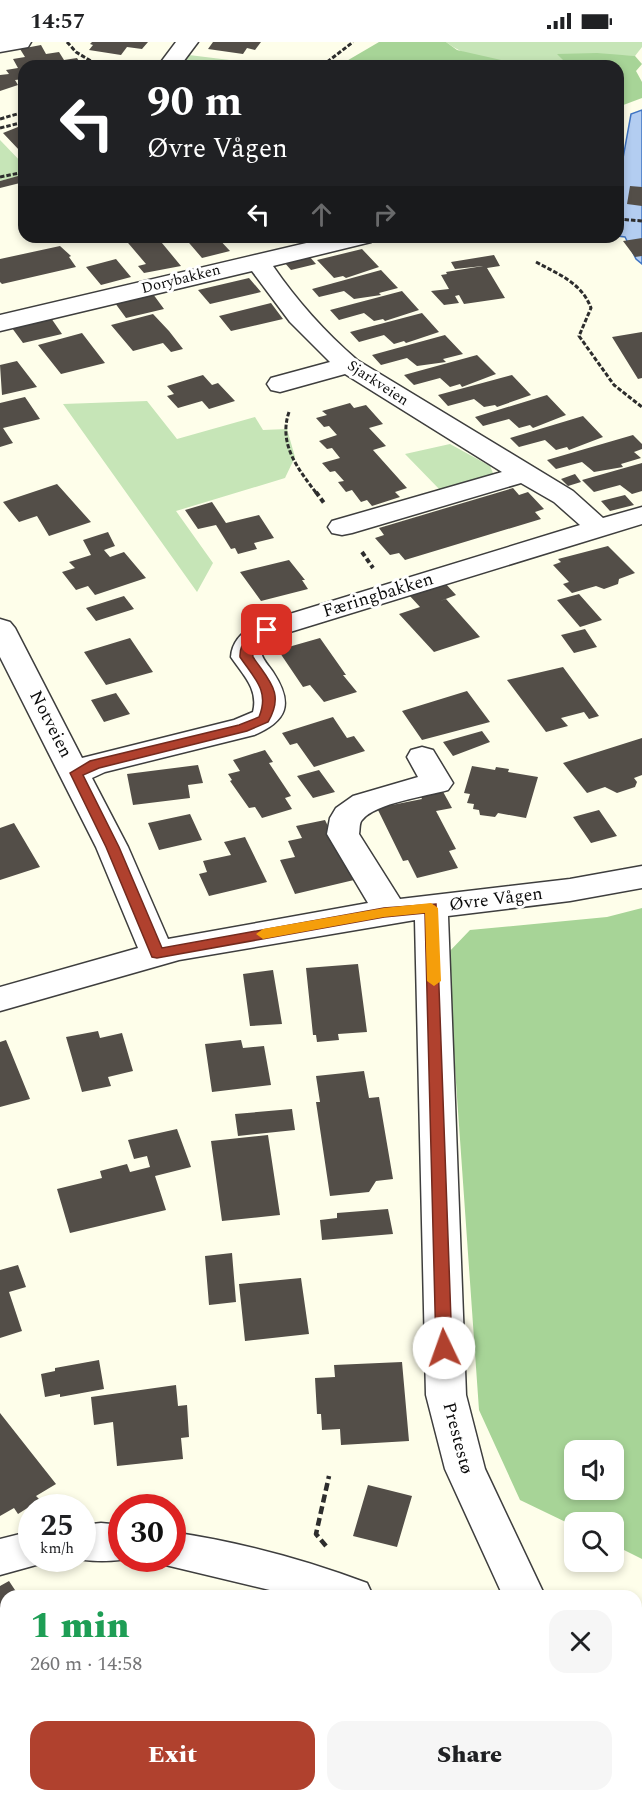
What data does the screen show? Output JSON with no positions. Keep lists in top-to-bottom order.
{
  "streets": {
    "street": [
      "Dorybakken",
      "Sjarkveien",
      "Færingbakken",
      "Notveien",
      "Øvre Vågen",
      "Prestestø"
    ]
  },
  "crossings": [
    ["Dorybakken", "Sjarkveien"],
    ["Sjarkveien", "Færingbakken"],
    ["Færingbakken", "Notveien"],
    ["Notveien", "Øvre Vågen"],
    ["Øvre Vågen", "Prestestø"]
  ],
  "page": {
    "status": "14:57",
    "turn": ["90 m", "Øvre Vågen"],
    "speed": "25 km/h",
    "limit": "30",
    "heading": ["1 min", "260 m · 14:58"],
    "buttons": ["Exit", "Share"]
  }
}
